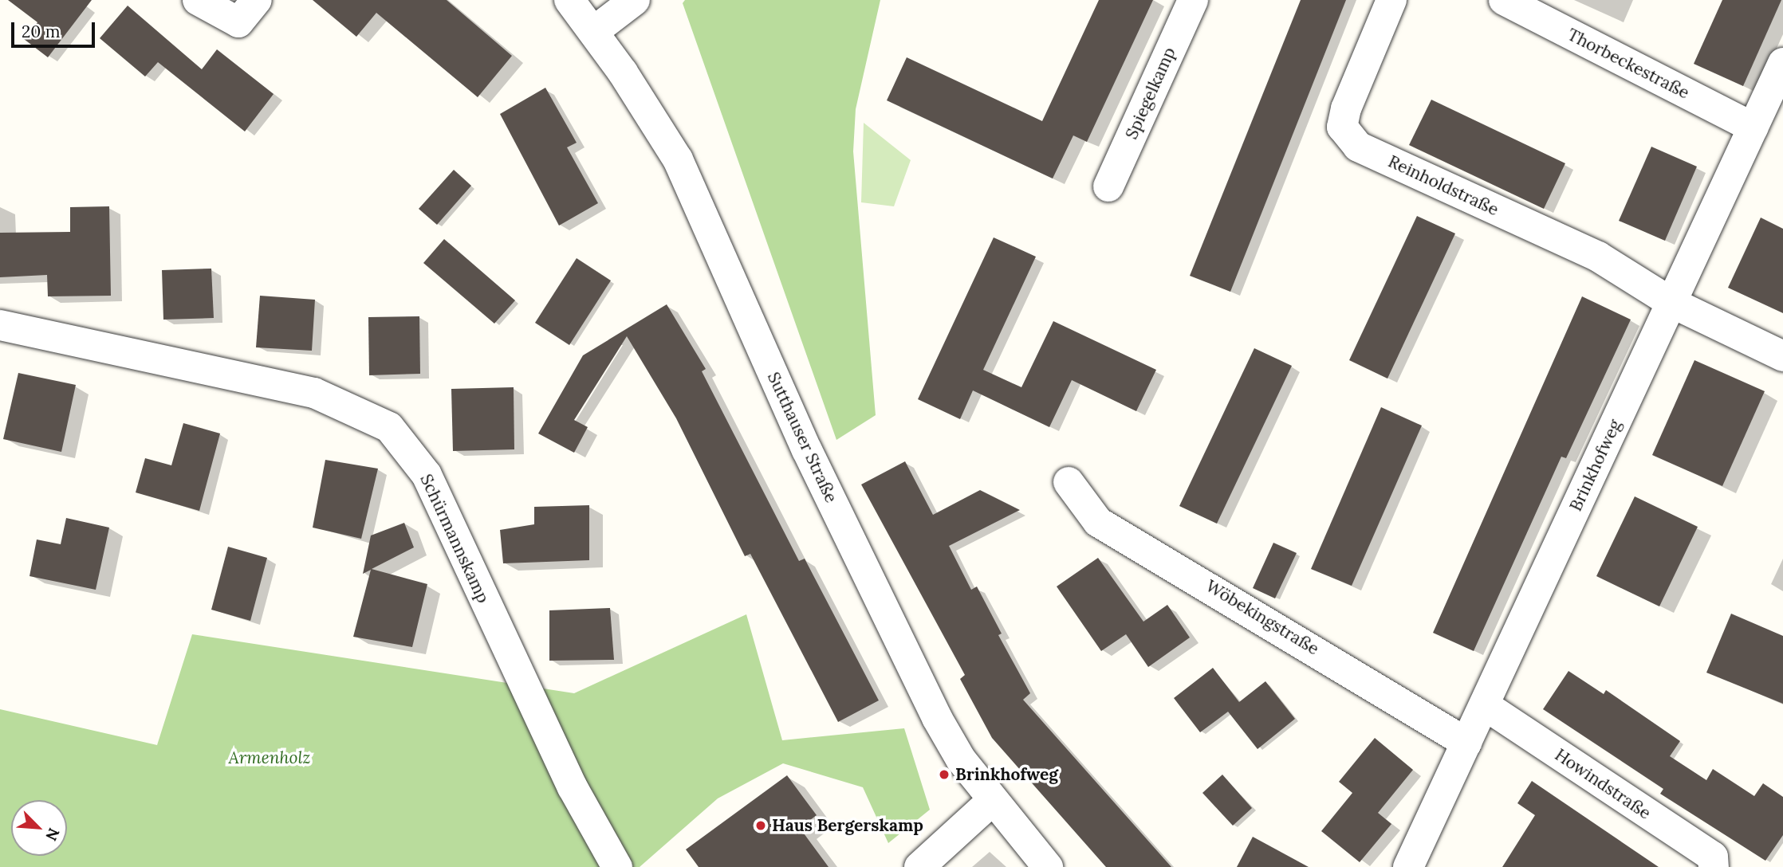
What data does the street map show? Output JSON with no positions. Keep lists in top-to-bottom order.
{
  "streets": {
    "street": [
      "Thorbeckestraße",
      "Spiegelkamp",
      "Reinholdstraße",
      "Sutthauser Straße",
      "Brinkhofweg",
      "Schürmannskamp",
      "Wöbekingstraße",
      "Howindstraße"
    ]
  },
  "crossings": [
    ["Thorbeckestraße", "Brinkhofweg"],
    ["Reinholdstraße", "Brinkhofweg"],
    ["Brinkhofweg", "Wöbekingstraße"],
    ["Brinkhofweg", "Howindstraße"]
  ],
  "parks": ["Armenholz"],
  "places": ["Brinkhofweg", "Haus Bergerskamp"],
  "scale_bar": "20 m",
  "north": "bottom right"
}
